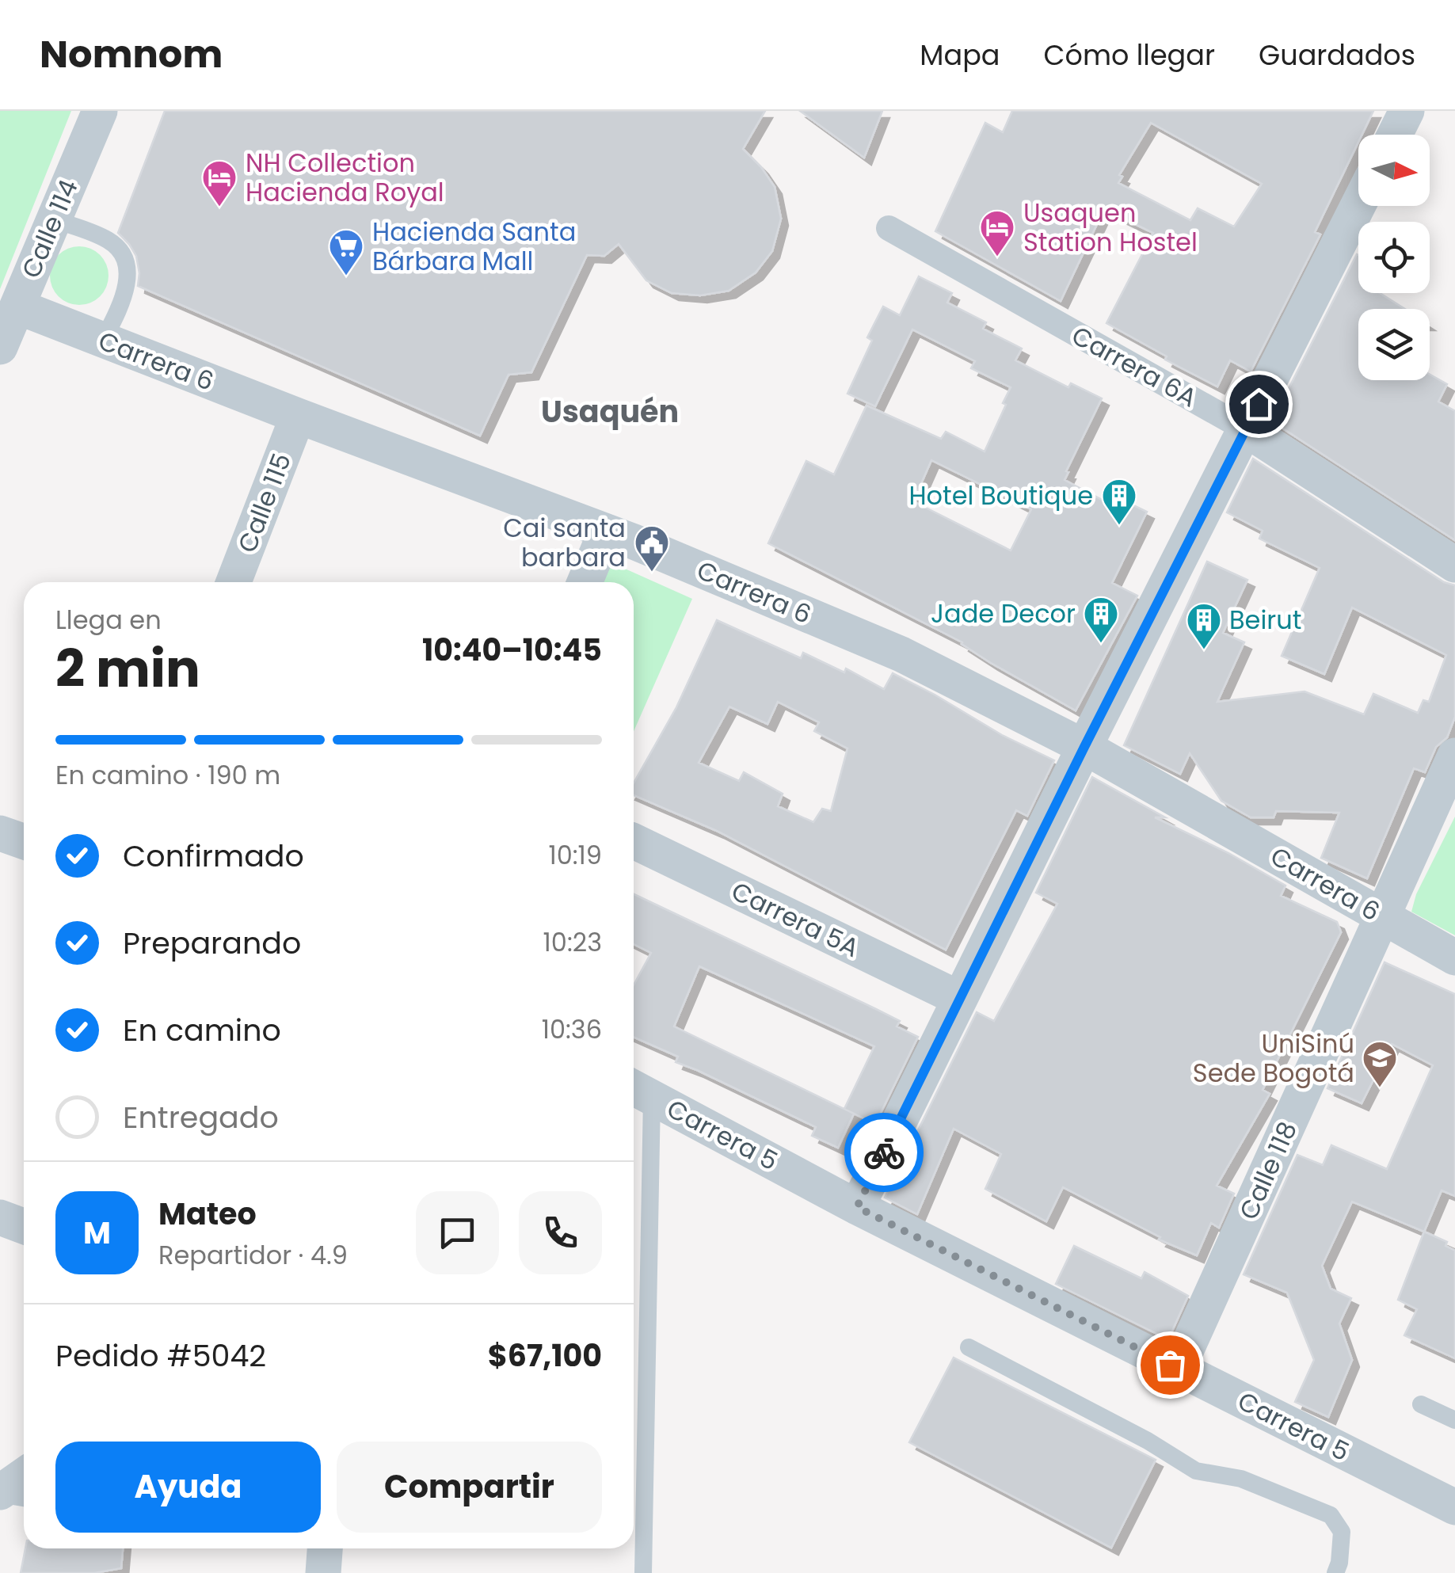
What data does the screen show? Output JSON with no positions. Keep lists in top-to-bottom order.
{
  "streets": {
    "street": [
      "Calle 114",
      "Carrera 6",
      "Carrera 6A",
      "Calle 115",
      "Carrera 5A",
      "Carrera 5",
      "Calle 118"
    ]
  },
  "crossings": [
    ["Calle 114", "Carrera 6"],
    ["Carrera 6", "Calle 115"],
    ["Carrera 6", "Calle 118"],
    ["Carrera 5", "Calle 118"]
  ],
  "districts": ["Usaquén"],
  "places": {
    "hotel": ["NH Collection Hacienda Royal", "Usaquen Station Hostel"],
    "supermarket": ["Hacienda Santa Bárbara Mall"],
    "building": ["Hotel Boutique", "Jade Decor", "Beirut"],
    "public building": ["Cai santa barbara"],
    "school or university": ["UniSinú Sede Bogotá"]
  },
  "north": "right",
  "page": {
    "header": "Nomnom",
    "nav": ["Mapa", "Cómo llegar", "Guardados"],
    "heading": ["2 min", "Llega en", "10:40–10:45"],
    "panel": [
      "Mateo",
      "Repartidor · 4.9",
      "Pedido #5042",
      "$67,100"
    ],
    "bar": "En camino · 190 m",
    "list": [
      ["Confirmado", "10:19"],
      ["Preparando", "10:23"],
      ["En camino", "10:36"],
      "Entregado"
    ],
    "round": "M",
    "buttons": ["Ayuda", "Compartir"]
  }
}
